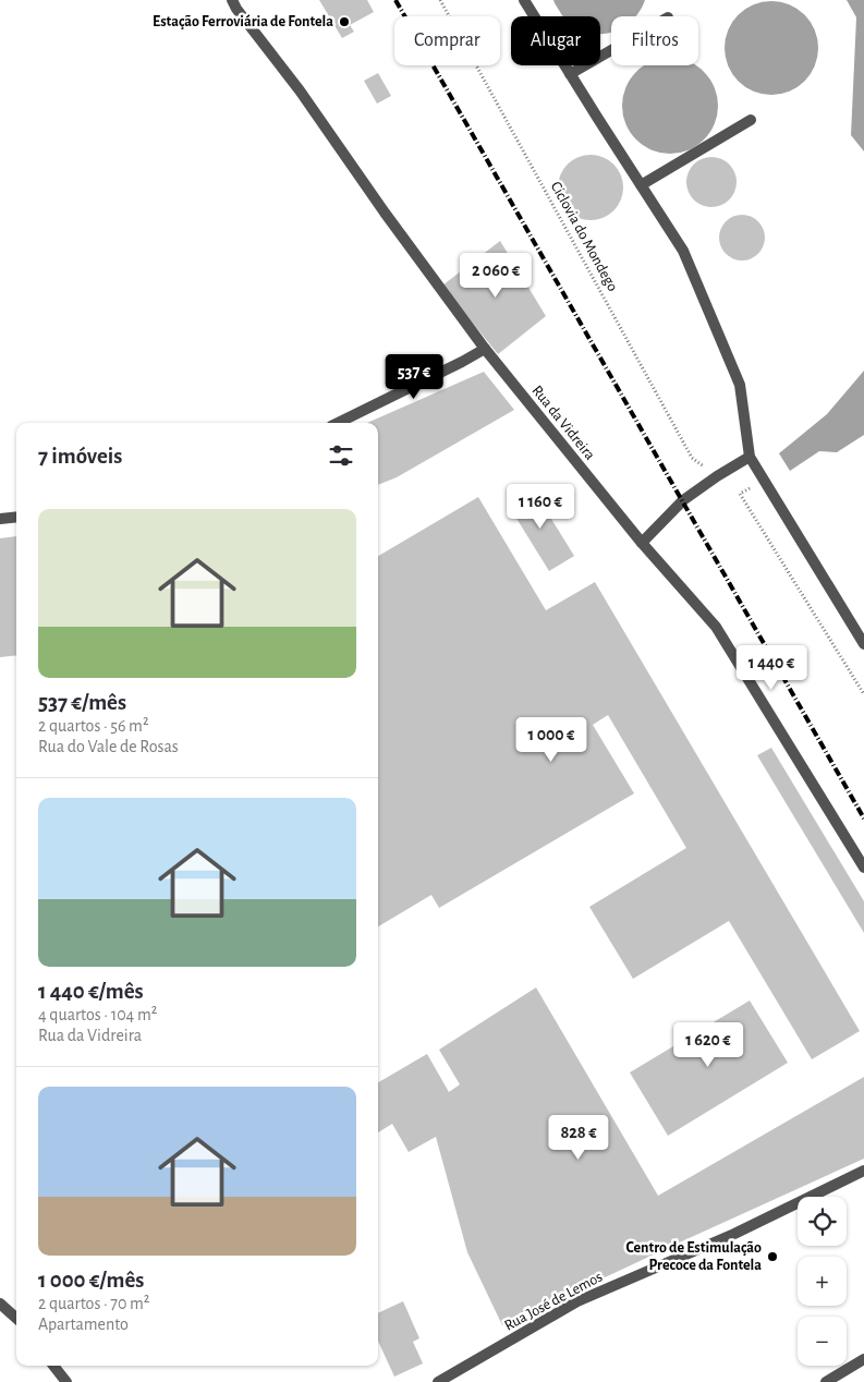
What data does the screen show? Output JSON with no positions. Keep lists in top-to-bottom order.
{
  "streets": {
    "street": ["Rua da Vidreira", "Rua José de Lemos"],
    "path": ["Ciclovia do Mondego"]
  },
  "places": ["Estação Ferroviária de Fontela", "Centro de Estimulação Precoce da Fontela"],
  "page": {
    "chip": ["Comprar", "Alugar", "Filtros"],
    "price": [
      "2 060 €",
      "537 €",
      "1 160 €",
      "1 440 €",
      "1 000 €",
      "1 620 €",
      "828 €"
    ],
    "heading": "7 imóveis",
    "list": [
      {
        "name": "537 €/mês",
        "note": "2 quartos · 56 m² · Rua do Vale de Rosas"
      },
      {
        "name": "1 440 €/mês",
        "note": "4 quartos · 104 m² · Rua da Vidreira"
      },
      {
        "name": "1 000 €/mês",
        "note": "2 quartos · 70 m² · Apartamento"
      }
    ],
    "map_buttons": ["+", "−"]
  }
}
